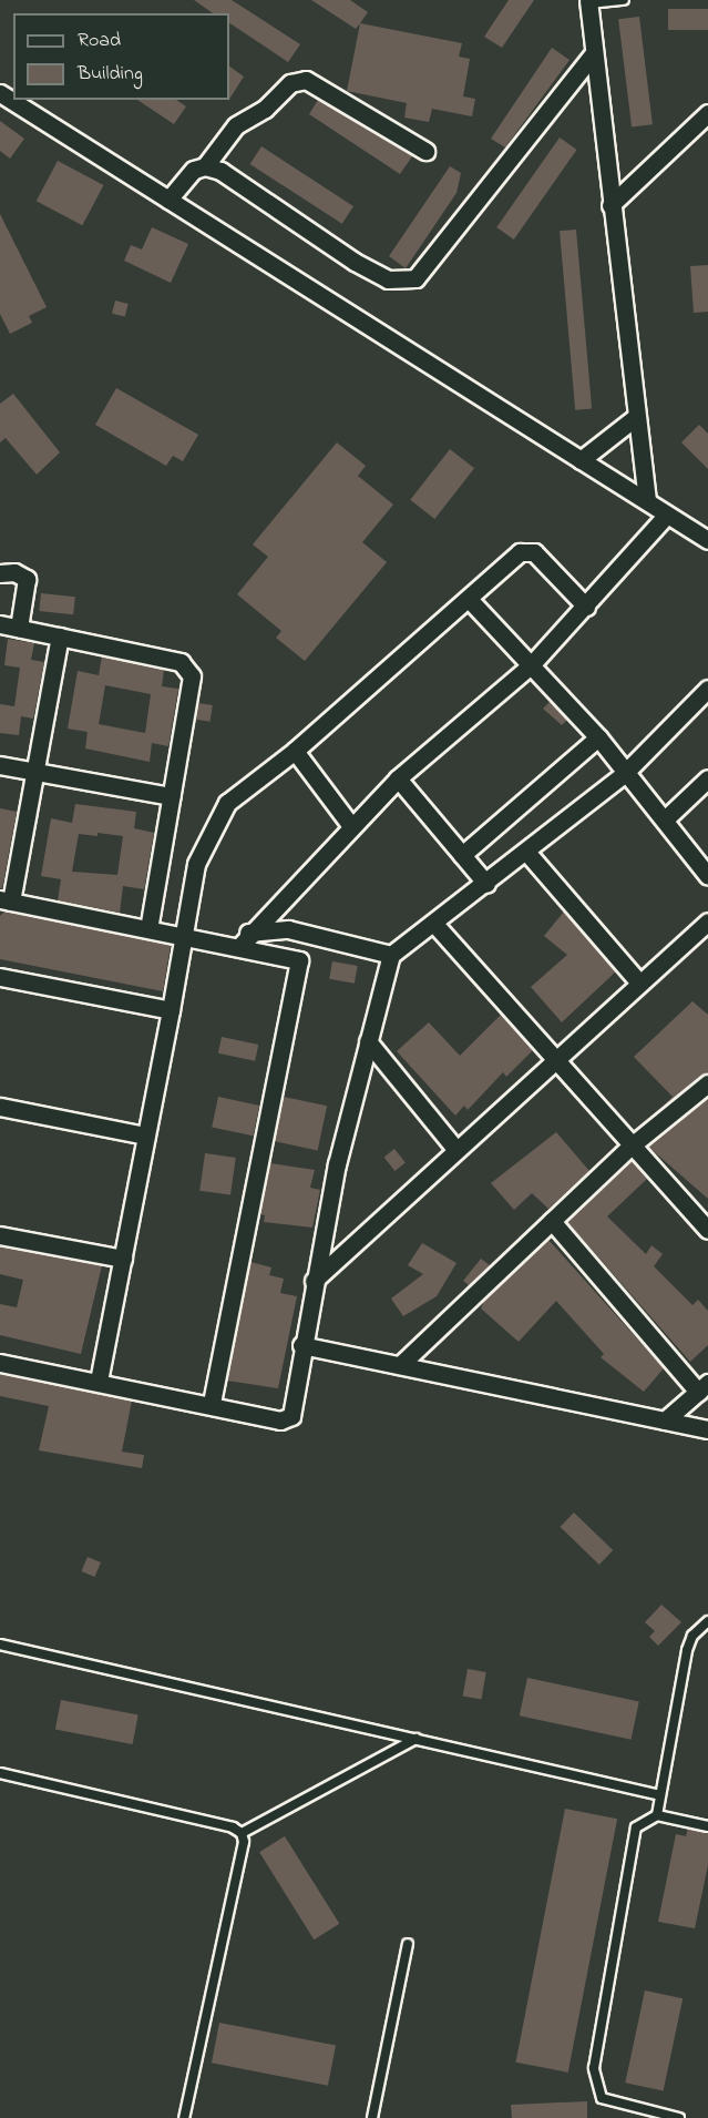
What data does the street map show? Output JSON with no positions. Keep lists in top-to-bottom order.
{
  "legend": ["Road", "Building"]
}
